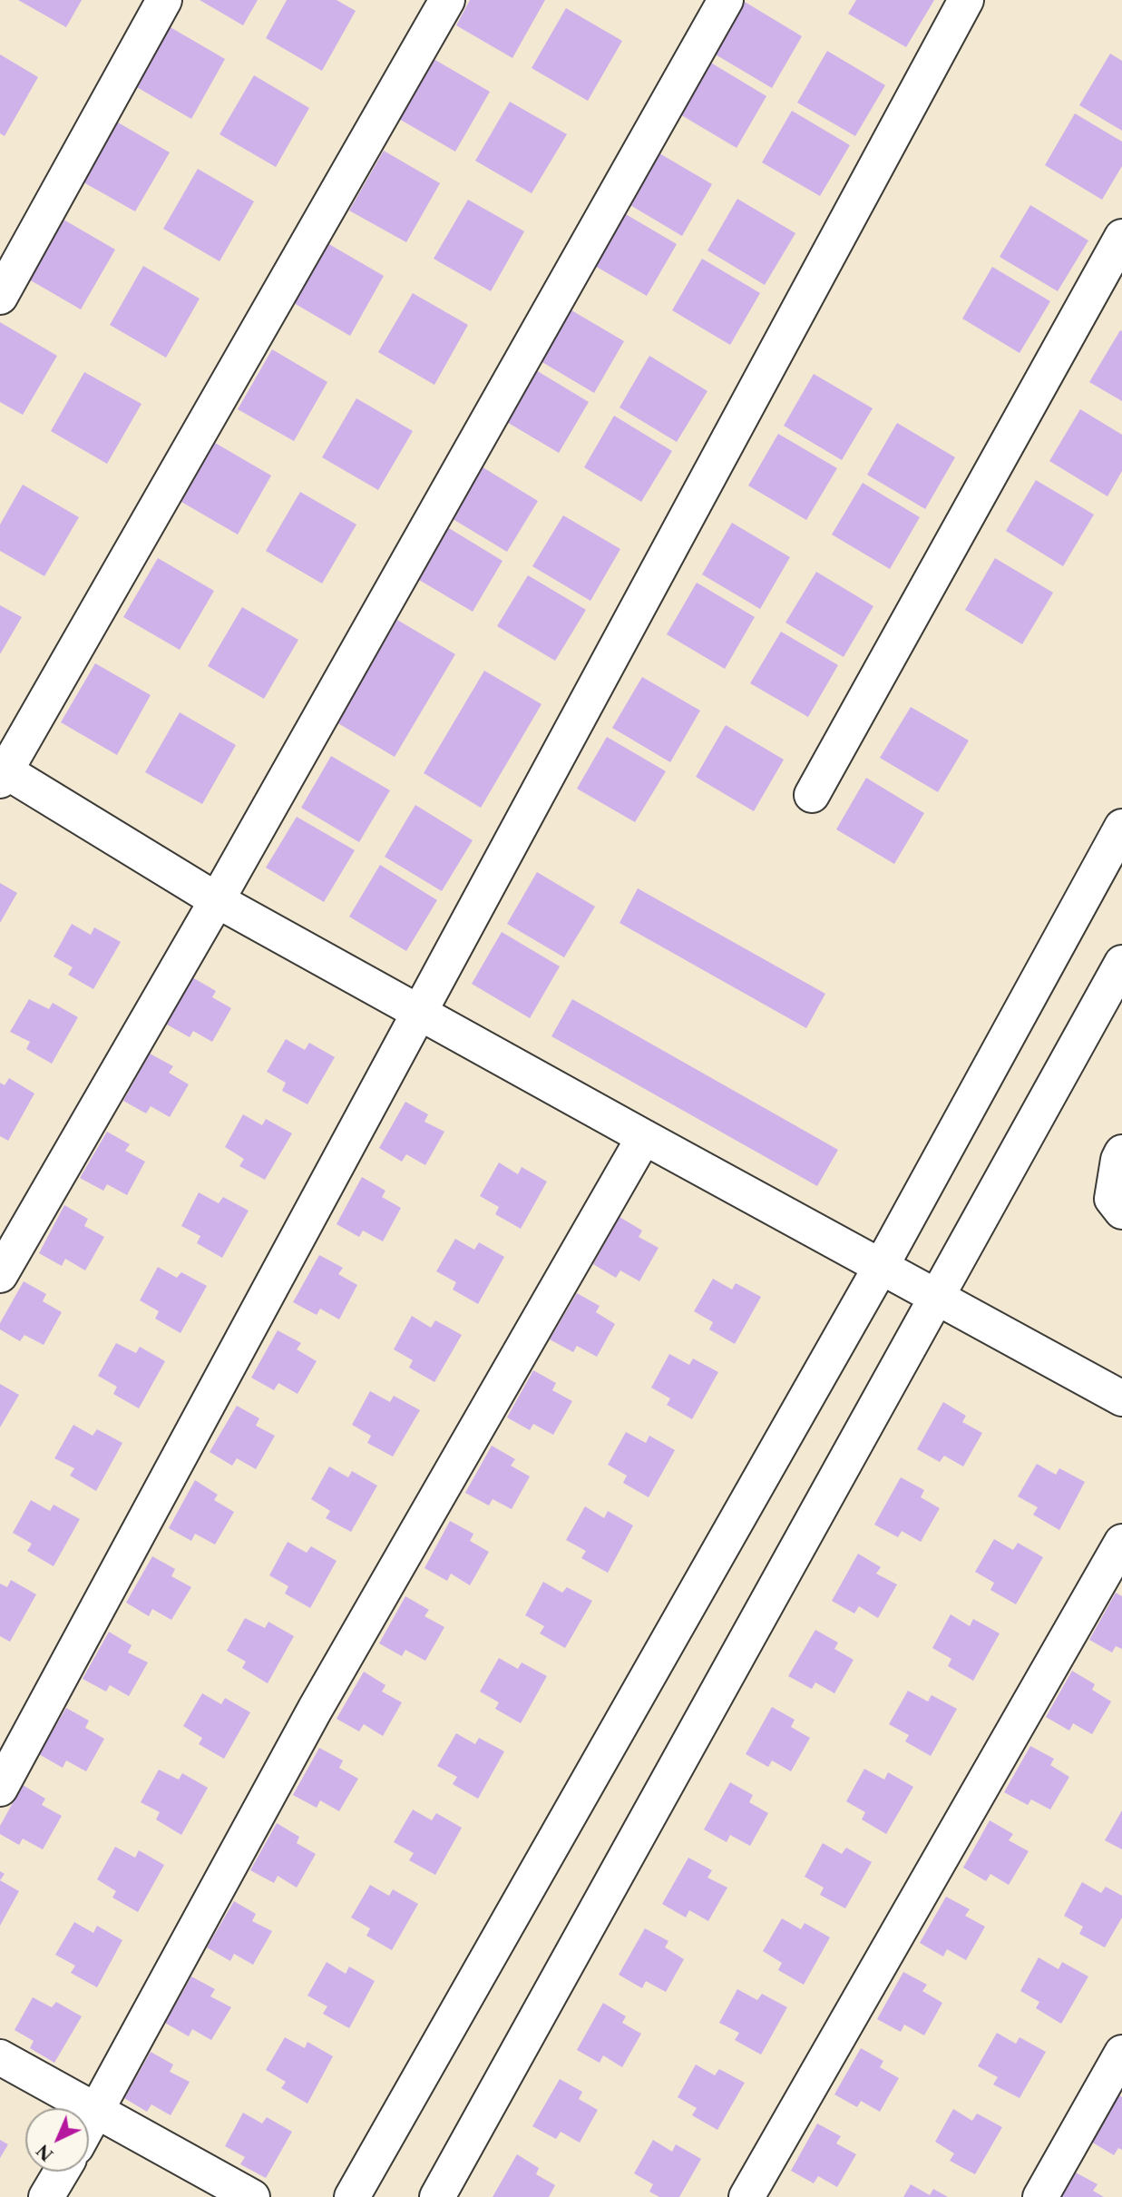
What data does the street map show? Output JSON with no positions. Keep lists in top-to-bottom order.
{
  "north": "bottom left"
}
